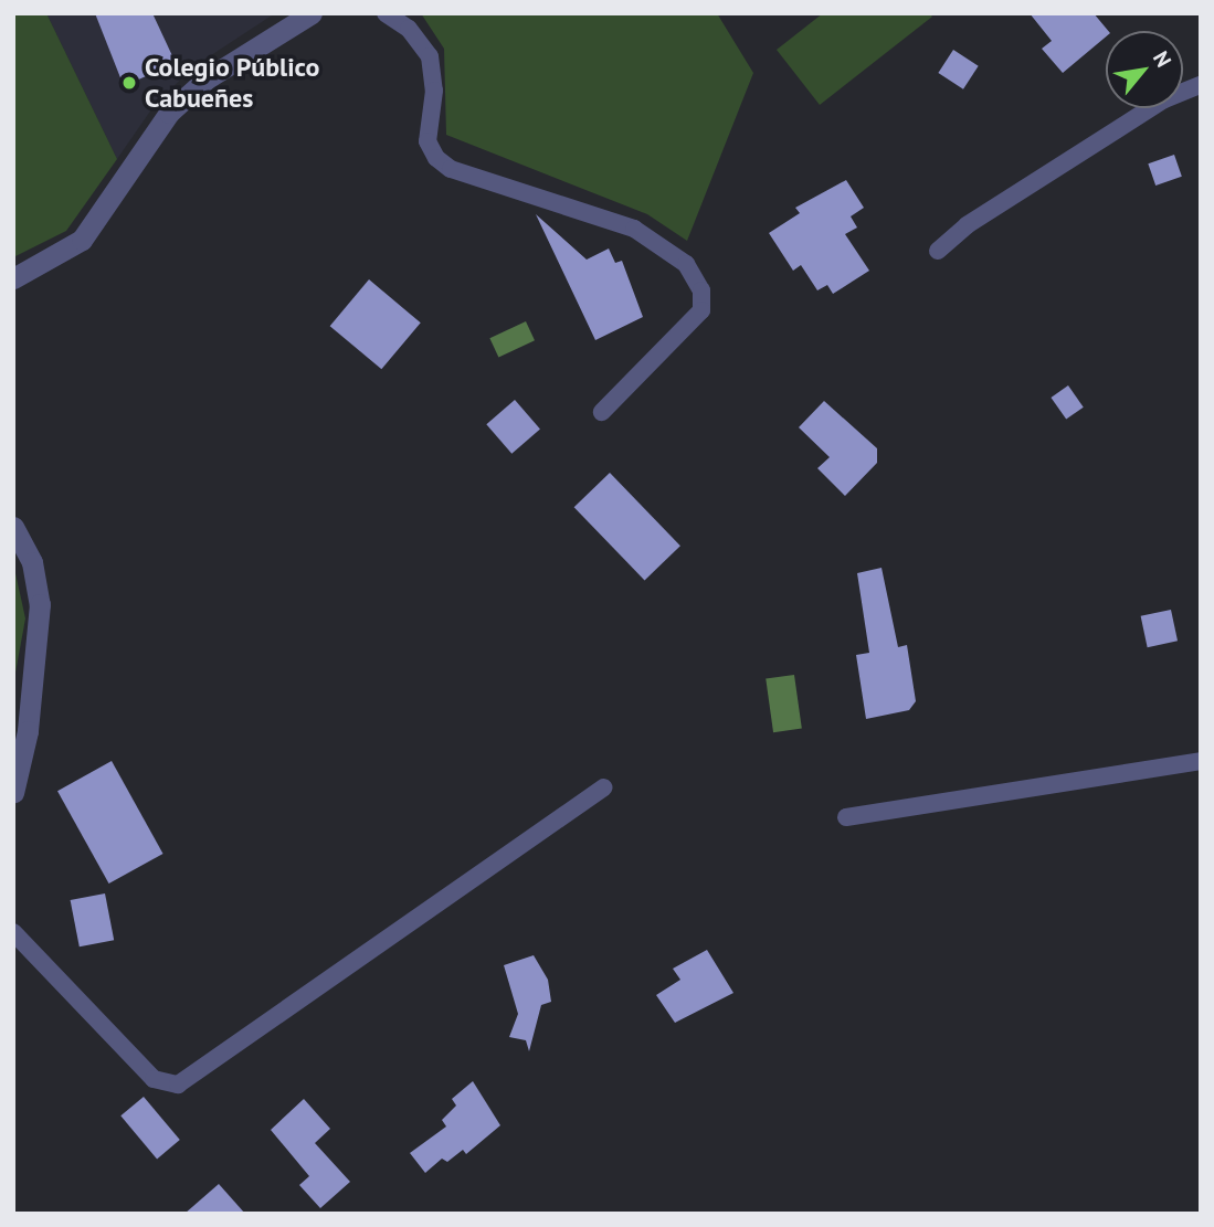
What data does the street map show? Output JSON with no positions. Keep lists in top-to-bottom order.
{
  "places": ["Colegio Público Cabueñes"],
  "north": "top right"
}
